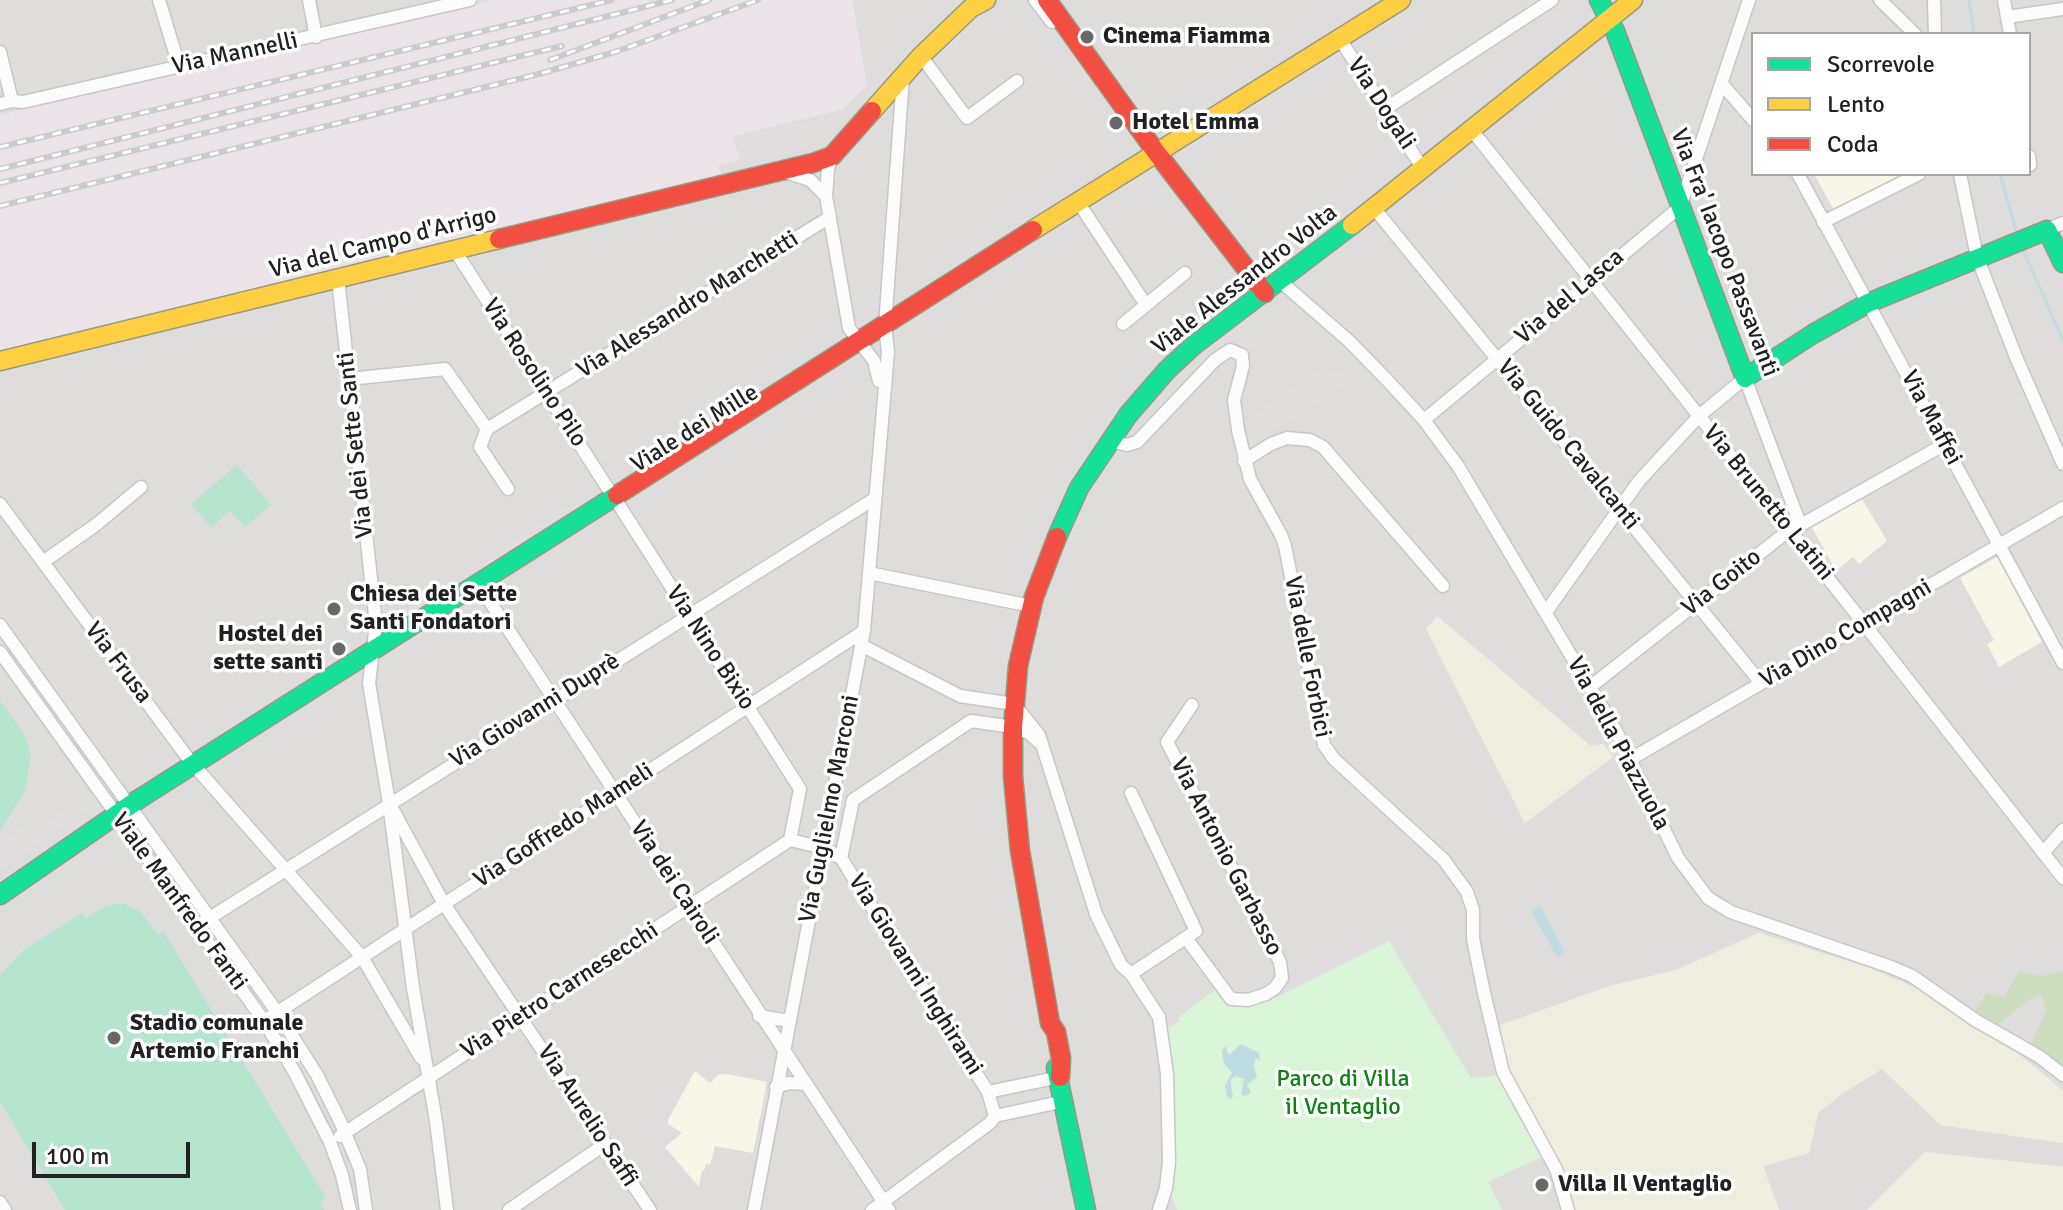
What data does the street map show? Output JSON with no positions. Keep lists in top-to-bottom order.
{
  "streets": {
    "street": [
      "Via Mannelli",
      "Via Dogali",
      "Via del Campo d'Arrigo",
      "Via Fra' Iacopo Passavanti",
      "Viale Alessandro Volta",
      "Via del Lasca",
      "Via Alessandro Marchetti",
      "Via Rosolino Pilo",
      "Via Maffei",
      "Viale dei Mille",
      "Via dei Sette Santi",
      "Via Guido Cavalcanti",
      "Via Brunetto Latini",
      "Via Goito",
      "Via Dino Compagni",
      "Via Nino Bixio",
      "Via delle Forbici",
      "Via Frusa",
      "Via Giovanni Duprè",
      "Via della Piazzuola",
      "Via Guglielmo Marconi",
      "Via Goffredo Mameli",
      "Via Antonio Garbasso",
      "Via dei Cairoli",
      "Viale Manfredo Fanti",
      "Via Giovanni Inghirami",
      "Via Pietro Carnesecchi",
      "Via Aurelio Saffi"
    ]
  },
  "crossings": [
    ["Via Dogali", "Viale Alessandro Volta"],
    ["Via Dogali", "Viale dei Mille"],
    ["Via del Campo d'Arrigo", "Via Rosolino Pilo"],
    ["Via del Campo d'Arrigo", "Via dei Sette Santi"],
    ["Via del Campo d'Arrigo", "Via Guglielmo Marconi"],
    ["Via Fra' Iacopo Passavanti", "Viale Alessandro Volta"],
    ["Via Fra' Iacopo Passavanti", "Via del Lasca"],
    ["Via Fra' Iacopo Passavanti", "Via Brunetto Latini"],
    ["Via Fra' Iacopo Passavanti", "Via Goito"],
    ["Viale Alessandro Volta", "Via Guido Cavalcanti"],
    ["Viale Alessandro Volta", "Via Brunetto Latini"],
    ["Viale Alessandro Volta", "Via delle Forbici"],
    ["Viale Alessandro Volta", "Via della Piazzuola"],
    ["Via del Lasca", "Via Guido Cavalcanti"],
    ["Via del Lasca", "Via Brunetto Latini"],
    ["Via del Lasca", "Via della Piazzuola"],
    ["Via Alessandro Marchetti", "Via Rosolino Pilo"],
    ["Via Alessandro Marchetti", "Via Guglielmo Marconi"],
    ["Via Rosolino Pilo", "Viale dei Mille"],
    ["Via Rosolino Pilo", "Via Nino Bixio"],
    ["Via Maffei", "Via Goito"],
    ["Via Maffei", "Via Dino Compagni"],
    ["Viale dei Mille", "Via dei Sette Santi"],
    ["Viale dei Mille", "Via Nino Bixio"],
    ["Viale dei Mille", "Via Frusa"],
    ["Viale dei Mille", "Via Guglielmo Marconi"],
    ["Viale dei Mille", "Via dei Cairoli"],
    ["Viale dei Mille", "Viale Manfredo Fanti"],
    ["Via dei Sette Santi", "Via Frusa"],
    ["Via dei Sette Santi", "Via Giovanni Duprè"],
    ["Via dei Sette Santi", "Via Goffredo Mameli"],
    ["Via dei Sette Santi", "Via Pietro Carnesecchi"],
    ["Via dei Sette Santi", "Via Aurelio Saffi"],
    ["Via Guido Cavalcanti", "Via Goito"],
    ["Via Guido Cavalcanti", "Via Dino Compagni"],
    ["Via Brunetto Latini", "Via Goito"],
    ["Via Brunetto Latini", "Via Dino Compagni"],
    ["Via Goito", "Via della Piazzuola"],
    ["Via Dino Compagni", "Via della Piazzuola"],
    ["Via Nino Bixio", "Via Giovanni Duprè"],
    ["Via Nino Bixio", "Via Goffredo Mameli"],
    ["Via Nino Bixio", "Via Pietro Carnesecchi"],
    ["Via Frusa", "Via Giovanni Duprè"],
    ["Via Frusa", "Via Goffredo Mameli"],
    ["Via Frusa", "Via Pietro Carnesecchi"],
    ["Via Giovanni Duprè", "Via Guglielmo Marconi"],
    ["Via Giovanni Duprè", "Via dei Cairoli"],
    ["Via Giovanni Duprè", "Viale Manfredo Fanti"],
    ["Via Guglielmo Marconi", "Via Goffredo Mameli"],
    ["Via Guglielmo Marconi", "Via dei Cairoli"],
    ["Via Goffredo Mameli", "Via dei Cairoli"],
    ["Via Goffredo Mameli", "Viale Manfredo Fanti"],
    ["Via Goffredo Mameli", "Via Aurelio Saffi"],
    ["Via dei Cairoli", "Via Pietro Carnesecchi"],
    ["Viale Manfredo Fanti", "Via Pietro Carnesecchi"],
    ["Via Pietro Carnesecchi", "Via Aurelio Saffi"]
  ],
  "parks": ["Parco di Villa il Ventaglio"],
  "places": [
    "Cinema Fiamma",
    "Hotel Emma",
    "Chiesa dei Sette Santi Fondatori",
    "Hostel dei sette santi",
    "Stadio comunale Artemio Franchi",
    "Villa Il Ventaglio"
  ],
  "legend": ["Scorrevole", "Lento", "Coda"],
  "scale_bar": "100 m"
}
